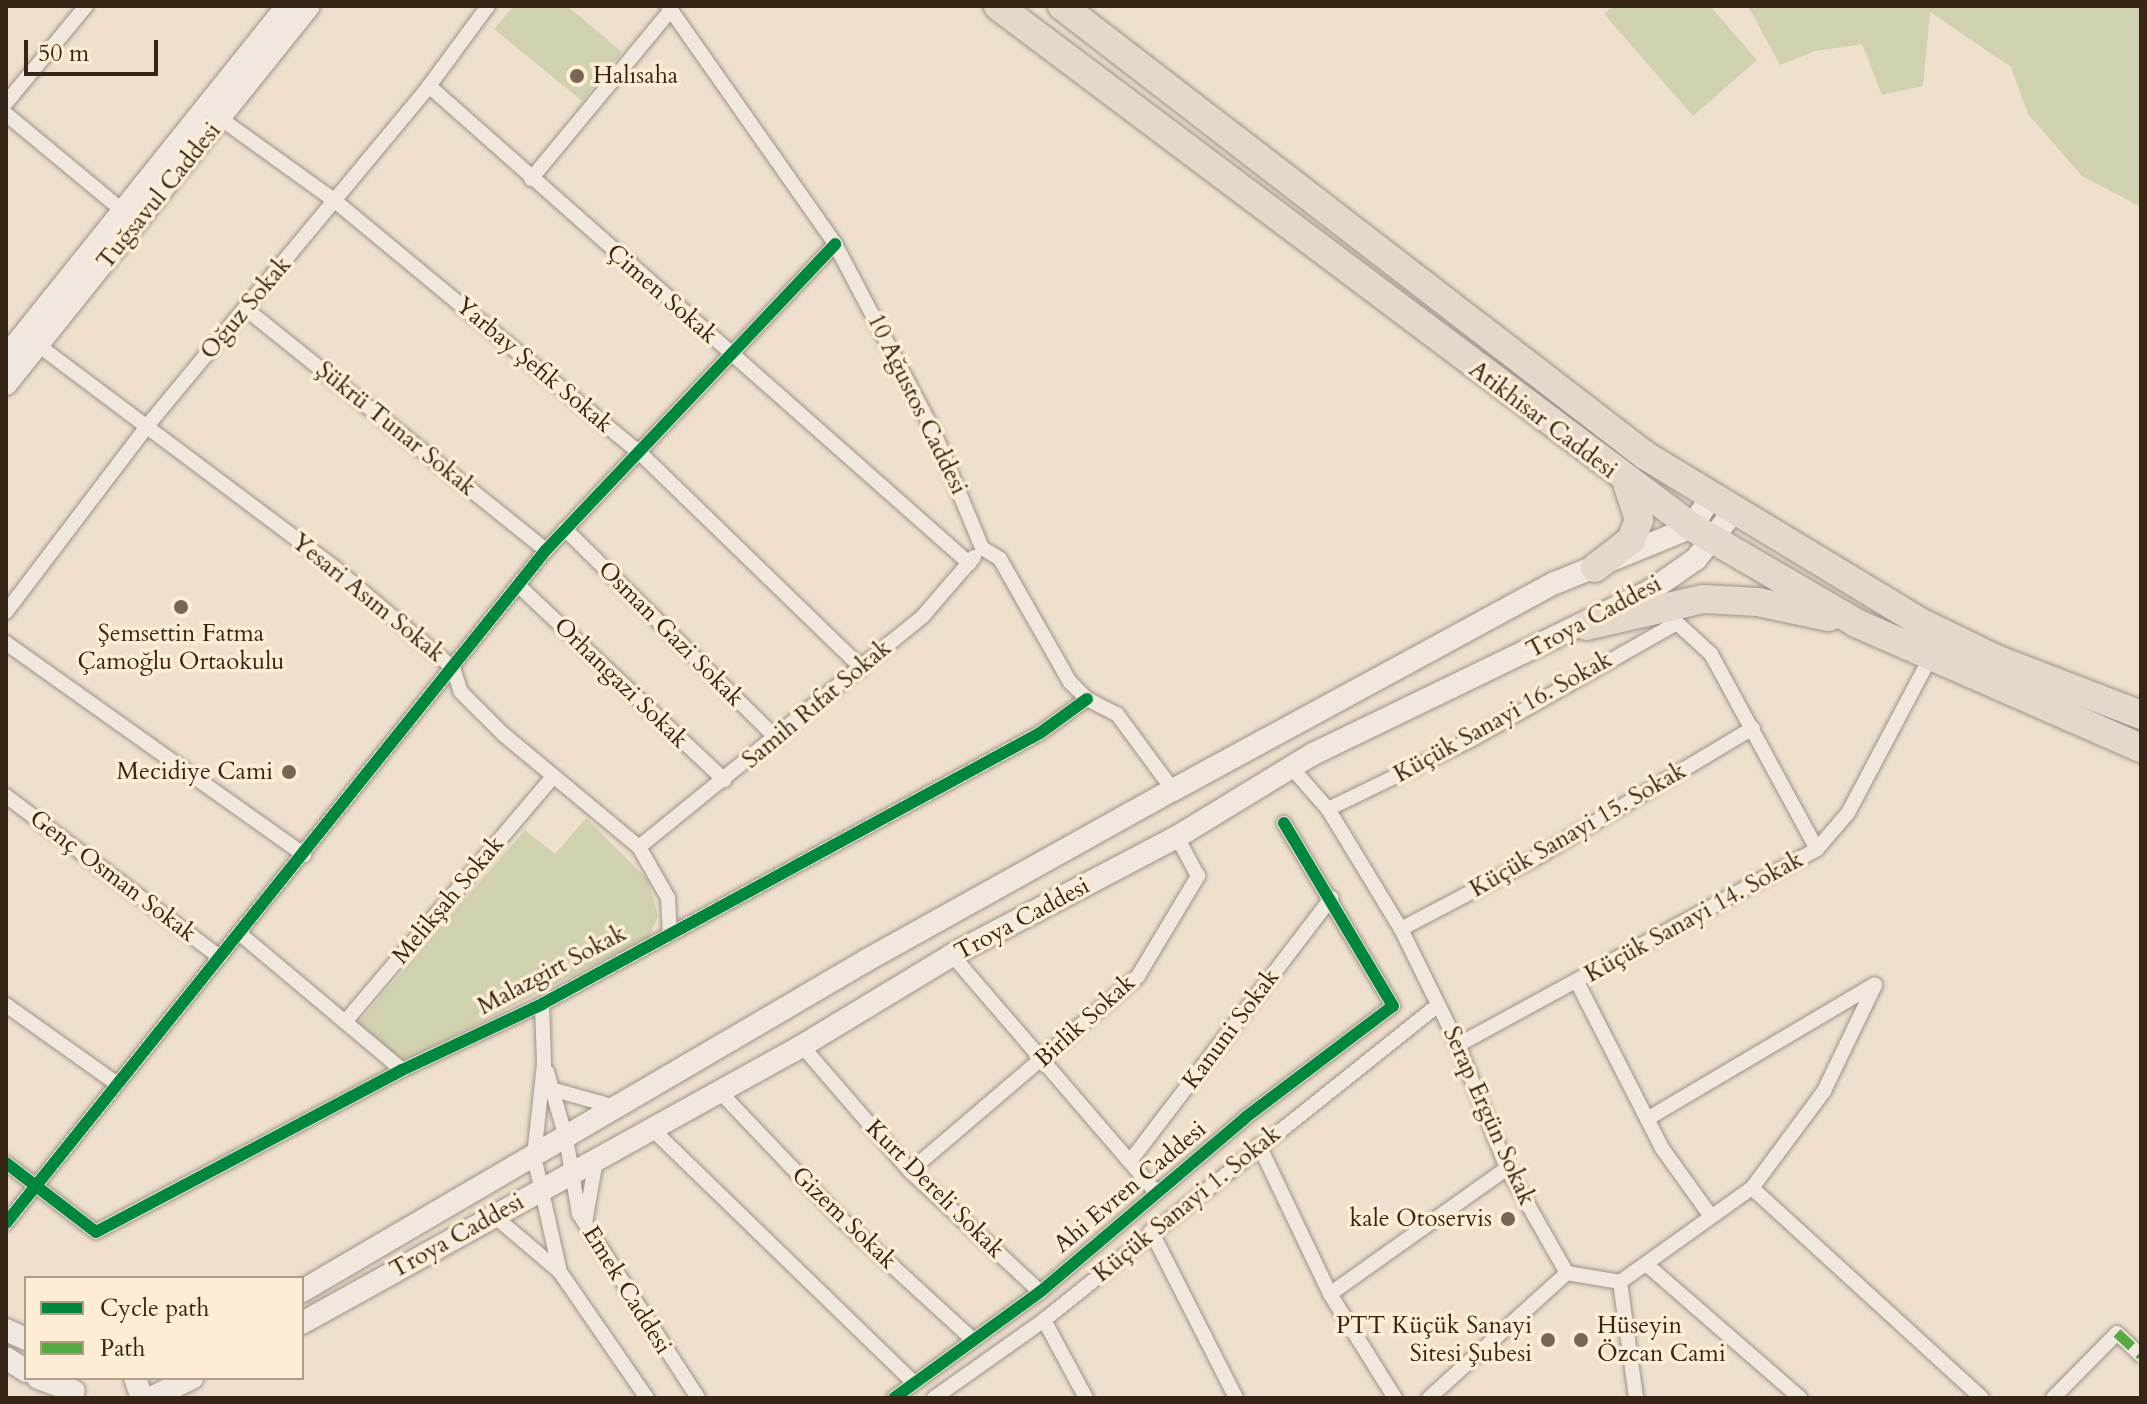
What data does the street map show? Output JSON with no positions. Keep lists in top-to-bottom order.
{
  "streets": {
    "highway": ["Atikhisar Caddesi"],
    "main road": ["Tuğsavul Caddesi", "Troya Caddesi"],
    "street": [
      "Çimen Sokak",
      "Oğuz Sokak",
      "Yarbay Şefik Sokak",
      "10 Ağustos Caddesi",
      "Şükrü Tunar Sokak",
      "Yesari Asım Sokak",
      "Osman Gazi Sokak",
      "Orhangazi Sokak",
      "Samih Rıfat Sokak",
      "Küçük Sanayi 16. Sokak",
      "Küçük Sanayi 15. Sokak",
      "Genç Osman Sokak",
      "Melikşah Sokak",
      "Küçük Sanayi 14. Sokak",
      "Malazgirt Sokak",
      "Birlik Sokak",
      "Kanuni Sokak",
      "Serap Ergün Sokak",
      "Ahi Evren Caddesi",
      "Kurt Dereli Sokak",
      "Küçük Sanayi 1. Sokak",
      "Gizem Sokak",
      "Emek Caddesi"
    ]
  },
  "crossings": [
    ["Tuğsavul Caddesi", "Yarbay Şefik Sokak"],
    ["Tuğsavul Caddesi", "Yesari Asım Sokak"],
    ["Çimen Sokak", "Oğuz Sokak"],
    ["Çimen Sokak", "Samih Rıfat Sokak"],
    ["Oğuz Sokak", "Yarbay Şefik Sokak"],
    ["Oğuz Sokak", "Şükrü Tunar Sokak"],
    ["Oğuz Sokak", "Yesari Asım Sokak"],
    ["Yarbay Şefik Sokak", "Samih Rıfat Sokak"],
    ["10 Ağustos Caddesi", "Troya Caddesi"],
    ["10 Ağustos Caddesi", "Samih Rıfat Sokak"],
    ["10 Ağustos Caddesi", "Malazgirt Sokak"],
    ["Atikhisar Caddesi", "Troya Caddesi"],
    ["Atikhisar Caddesi", "Küçük Sanayi 14. Sokak"],
    ["Yesari Asım Sokak", "Samih Rıfat Sokak"],
    ["Yesari Asım Sokak", "Melikşah Sokak"],
    ["Yesari Asım Sokak", "Malazgirt Sokak"],
    ["Troya Caddesi", "Birlik Sokak"],
    ["Troya Caddesi", "Serap Ergün Sokak"],
    ["Troya Caddesi", "Kurt Dereli Sokak"],
    ["Troya Caddesi", "Gizem Sokak"],
    ["Troya Caddesi", "Emek Caddesi"],
    ["Osman Gazi Sokak", "Samih Rıfat Sokak"],
    ["Orhangazi Sokak", "Samih Rıfat Sokak"],
    ["Küçük Sanayi 16. Sokak", "Küçük Sanayi 15. Sokak"],
    ["Küçük Sanayi 16. Sokak", "Serap Ergün Sokak"],
    ["Küçük Sanayi 15. Sokak", "Serap Ergün Sokak"],
    ["Küçük Sanayi 14. Sokak", "Serap Ergün Sokak"],
    ["Birlik Sokak", "Kurt Dereli Sokak"],
    ["Kanuni Sokak", "Ahi Evren Caddesi"],
    ["Serap Ergün Sokak", "Küçük Sanayi 1. Sokak"],
    ["Ahi Evren Caddesi", "Kurt Dereli Sokak"],
    ["Ahi Evren Caddesi", "Gizem Sokak"]
  ],
  "places": [
    "Halısaha",
    "Şemsettin Fatma Çamoğlu Ortaokulu",
    "Mecidiye Cami",
    "kale Otoservis",
    "PTT Küçük Sanayi Sitesi Şubesi",
    "Hüseyin Özcan Cami"
  ],
  "legend": ["Cycle path", "Path"],
  "scale_bar": "50 m"
}
